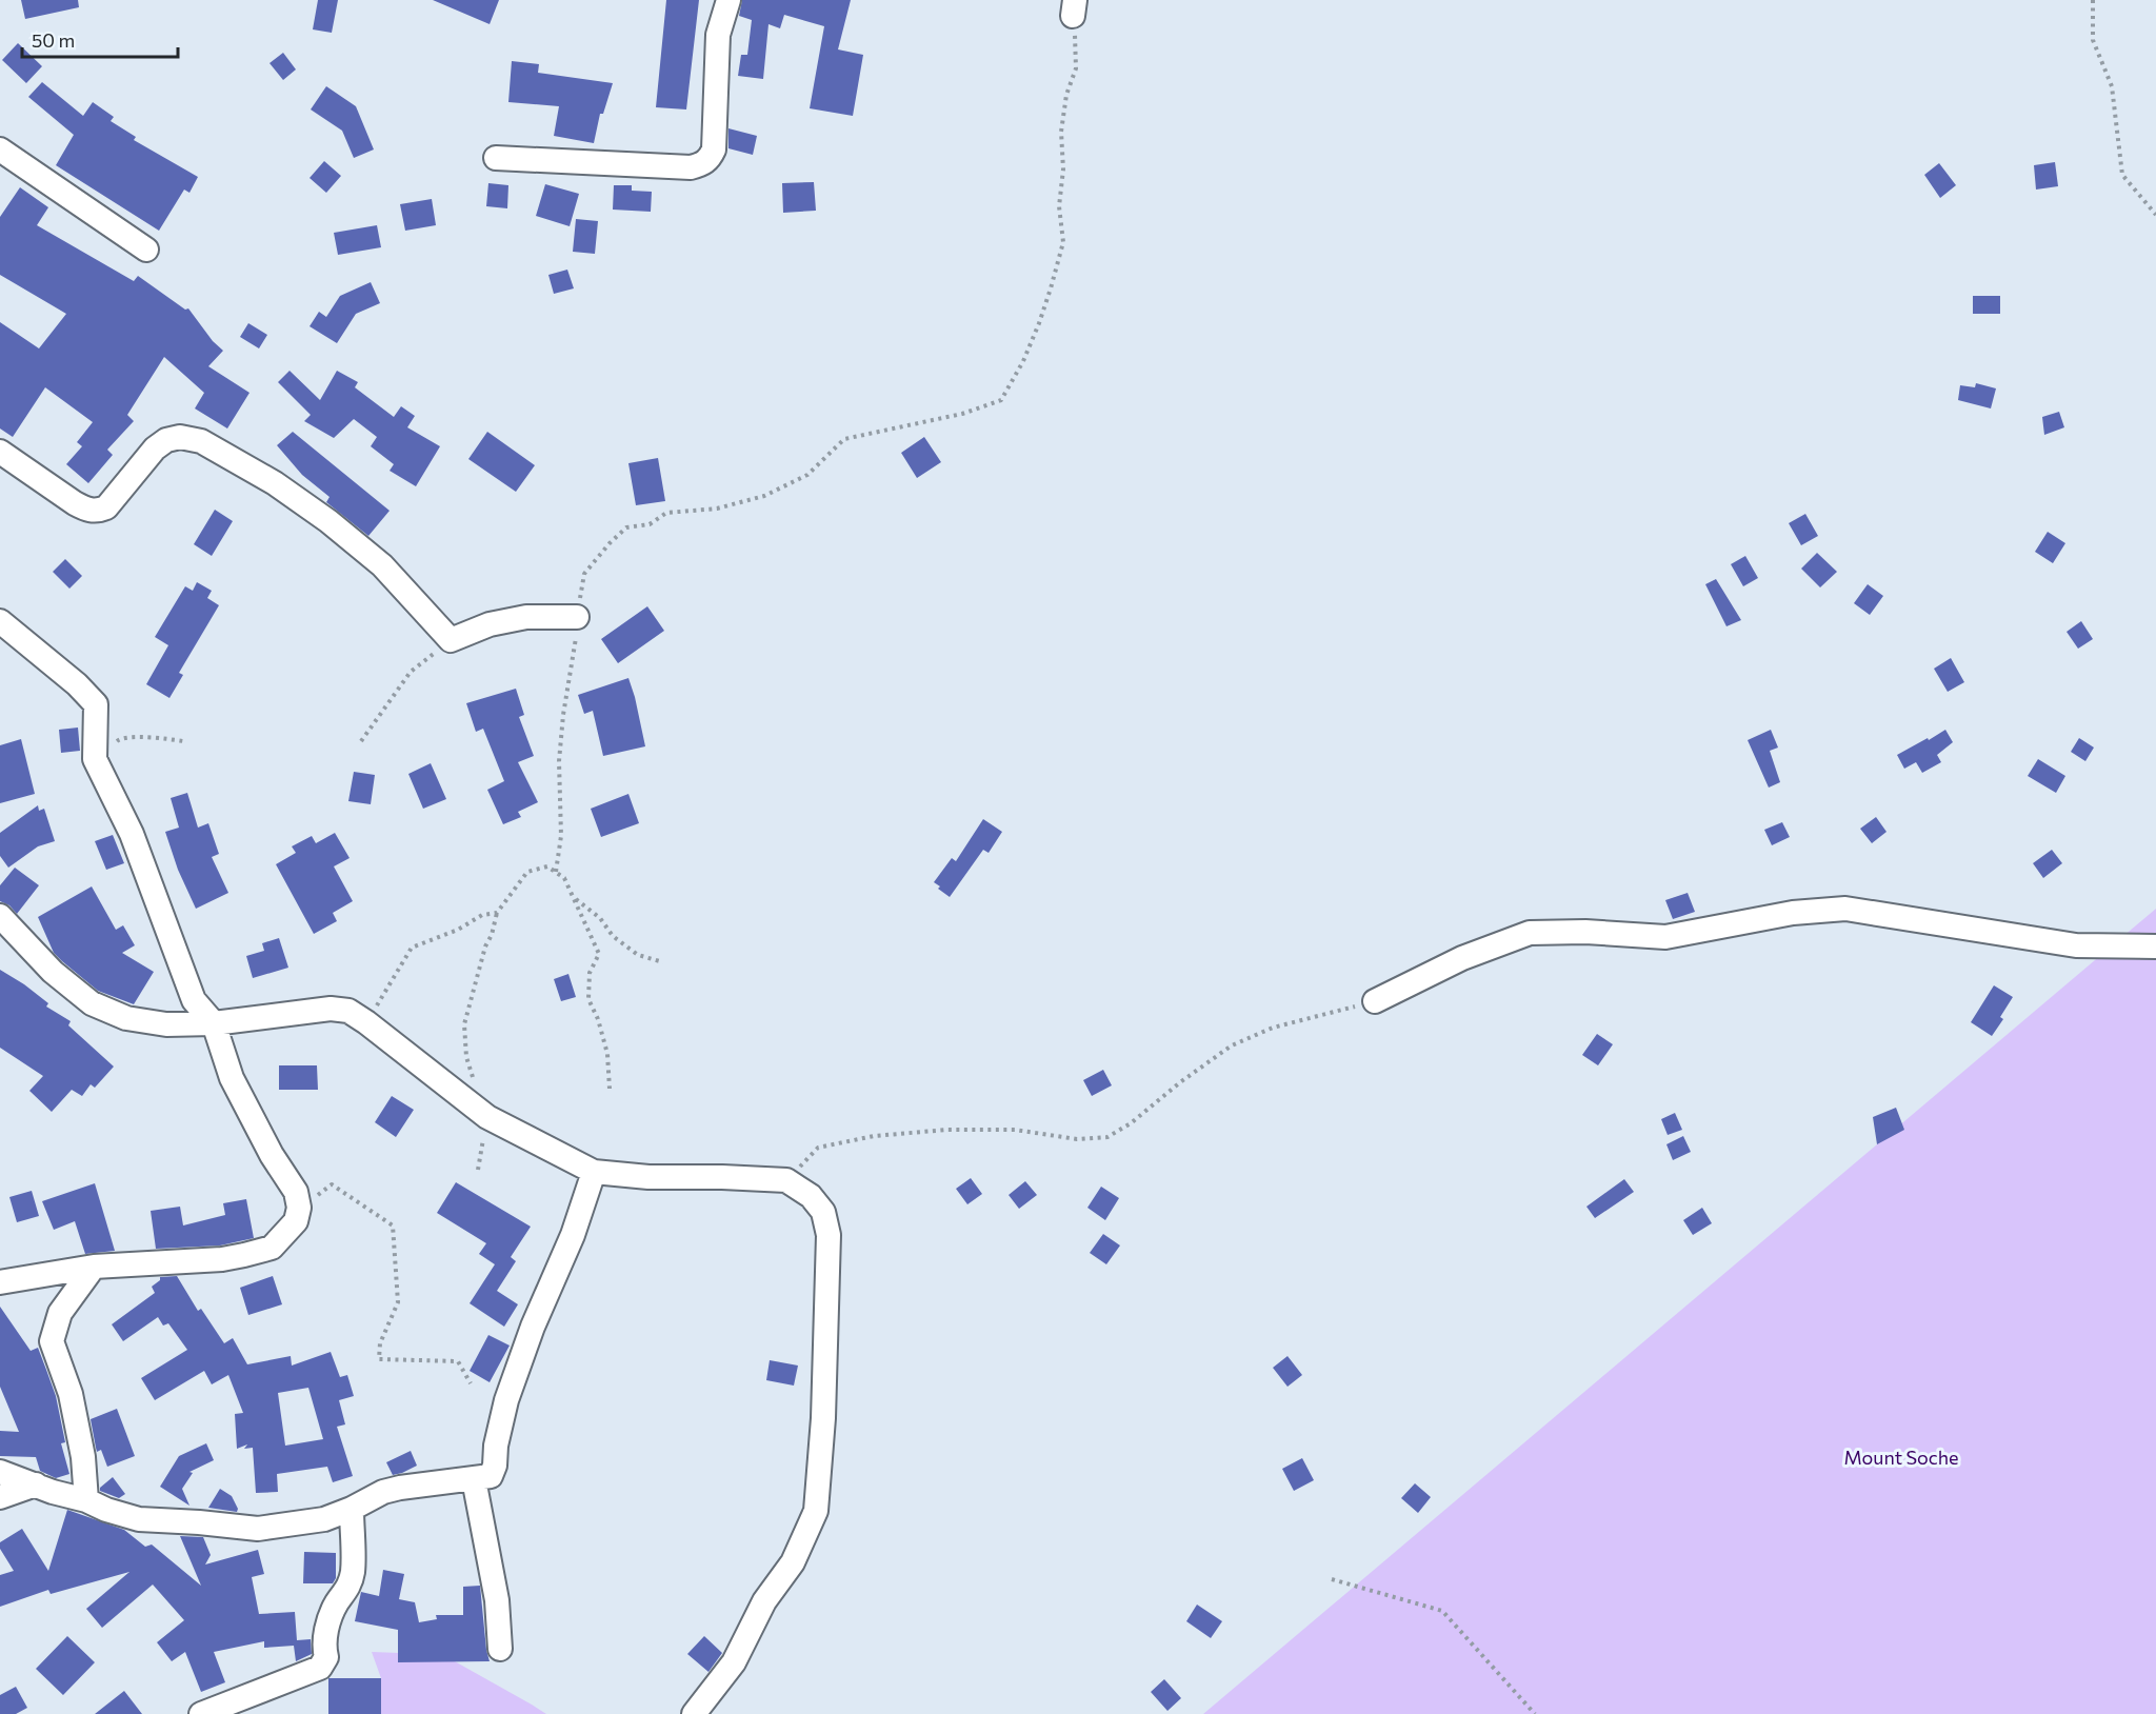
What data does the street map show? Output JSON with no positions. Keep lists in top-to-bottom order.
{
  "parks": ["Mount Soche"],
  "scale_bar": "50 m"
}
